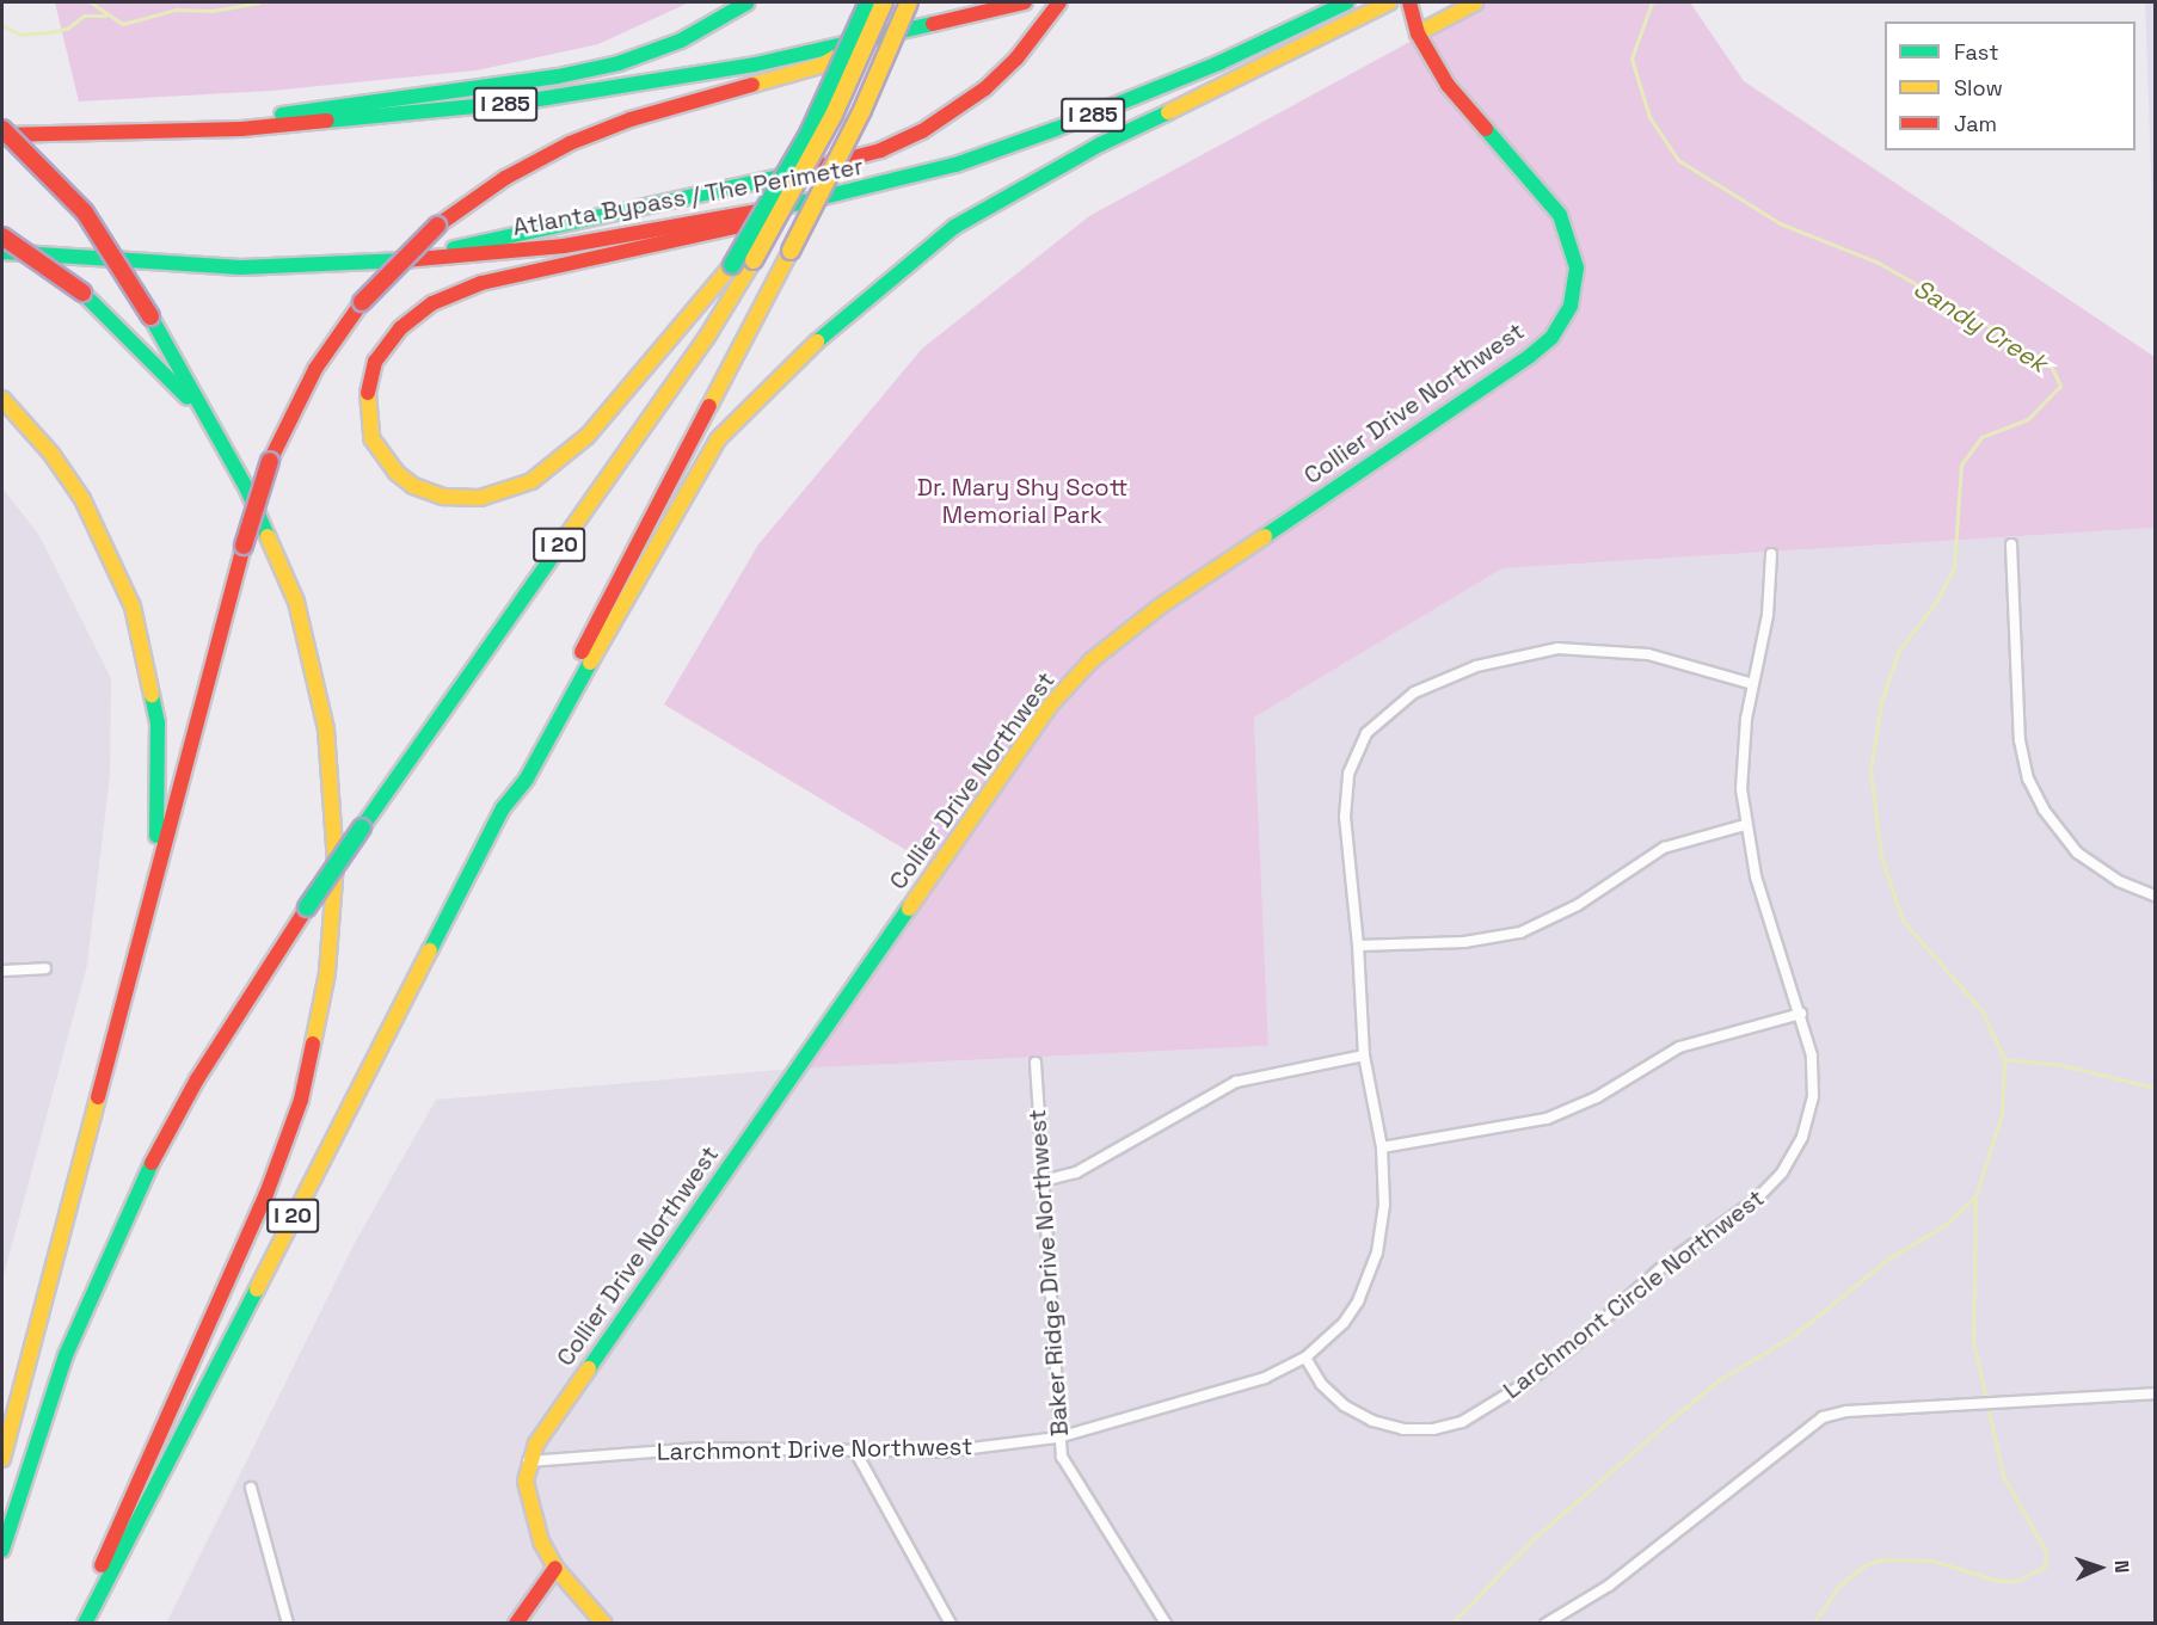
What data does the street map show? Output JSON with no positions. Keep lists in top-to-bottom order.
{
  "streets": {
    "main road": [
      "I 285",
      "Atlanta Bypass / The Perimeter",
      "Collier Drive Northwest",
      "I 20"
    ],
    "street": ["Baker Ridge Drive Northwest", "Larchmont Circle Northwest", "Larchmont Drive Northwest"]
  },
  "crossings": [
    ["Collier Drive Northwest", "Larchmont Drive Northwest"],
    ["Baker Ridge Drive Northwest", "Larchmont Drive Northwest"],
    ["Larchmont Circle Northwest", "Larchmont Drive Northwest"]
  ],
  "water": ["Sandy Creek"],
  "parks": ["Dr. Mary Shy Scott Memorial Park"],
  "legend": ["Fast", "Slow", "Jam"],
  "north": "right"
}
